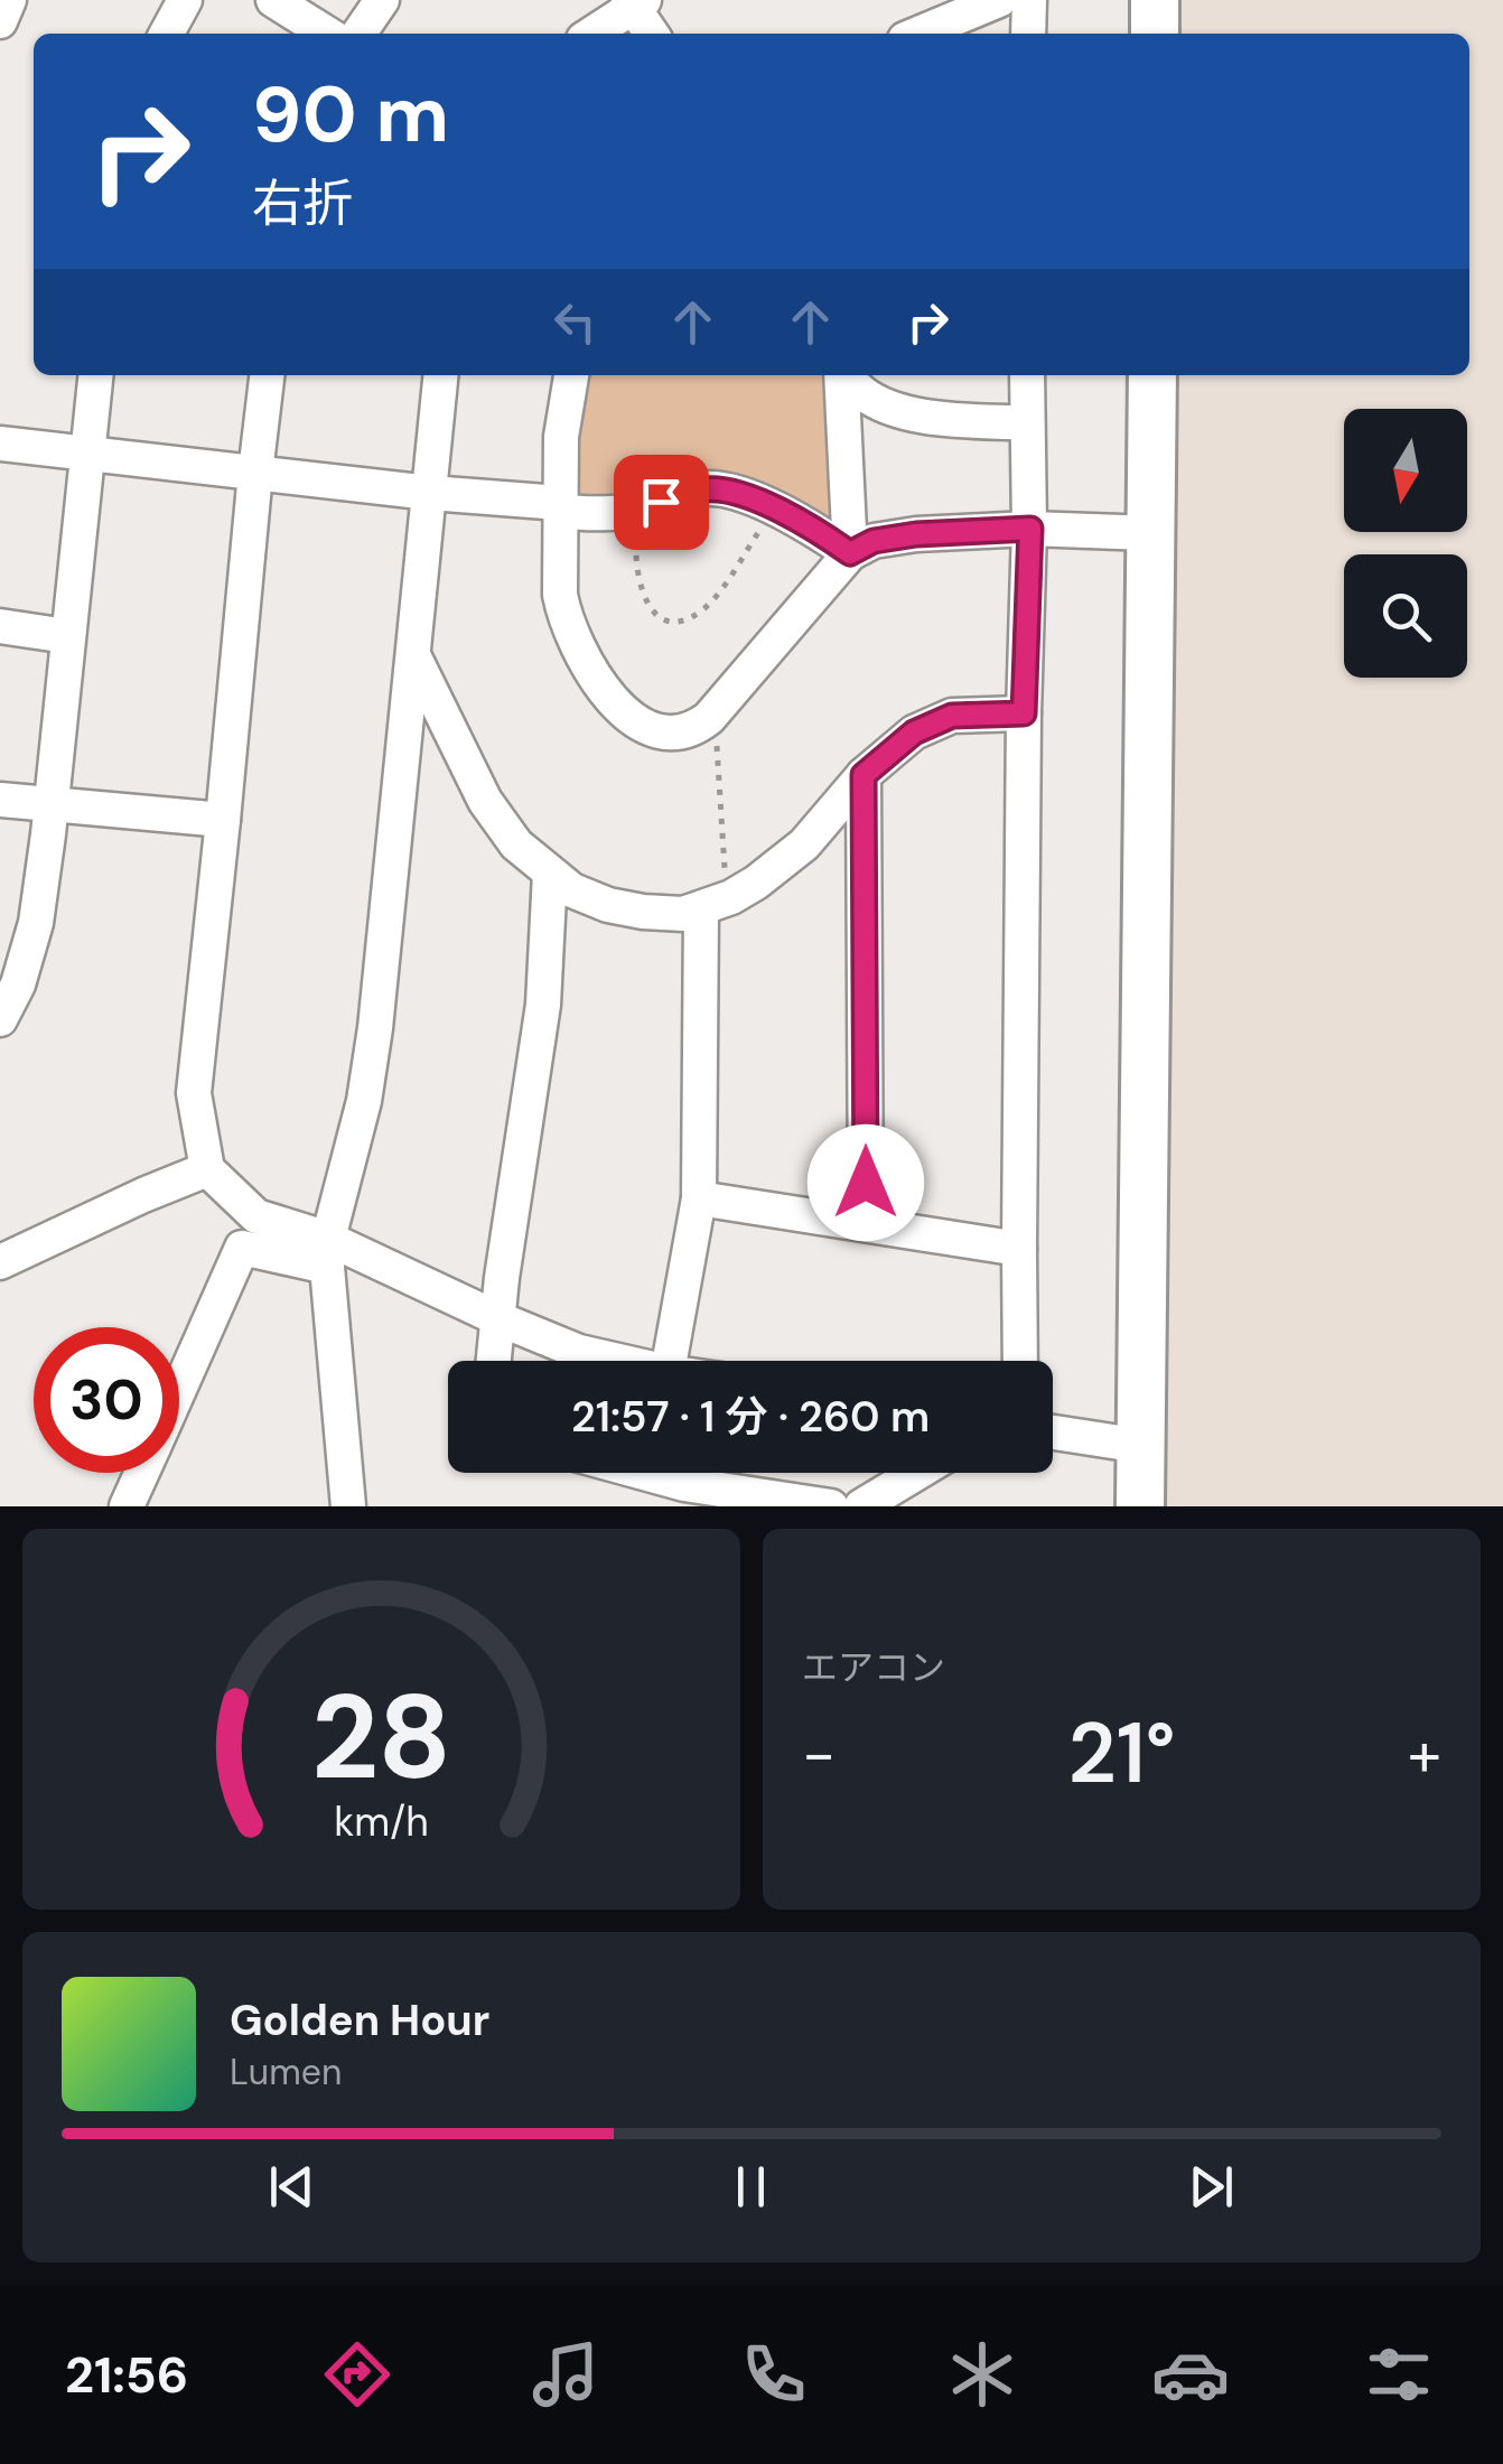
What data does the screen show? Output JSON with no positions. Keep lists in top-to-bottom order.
{
  "north": "bottom",
  "page": {
    "turn": ["90 m", "右折"],
    "limit": "30",
    "trip": "21:57 · 1 分 · 260 m",
    "tile": "エアコン",
    "heat": ["−", "21°", "+"],
    "song": ["Golden Hour", "Lumen"],
    "tabs": "21:56",
    "gauge": ["28", "km/h"]
  }
}
